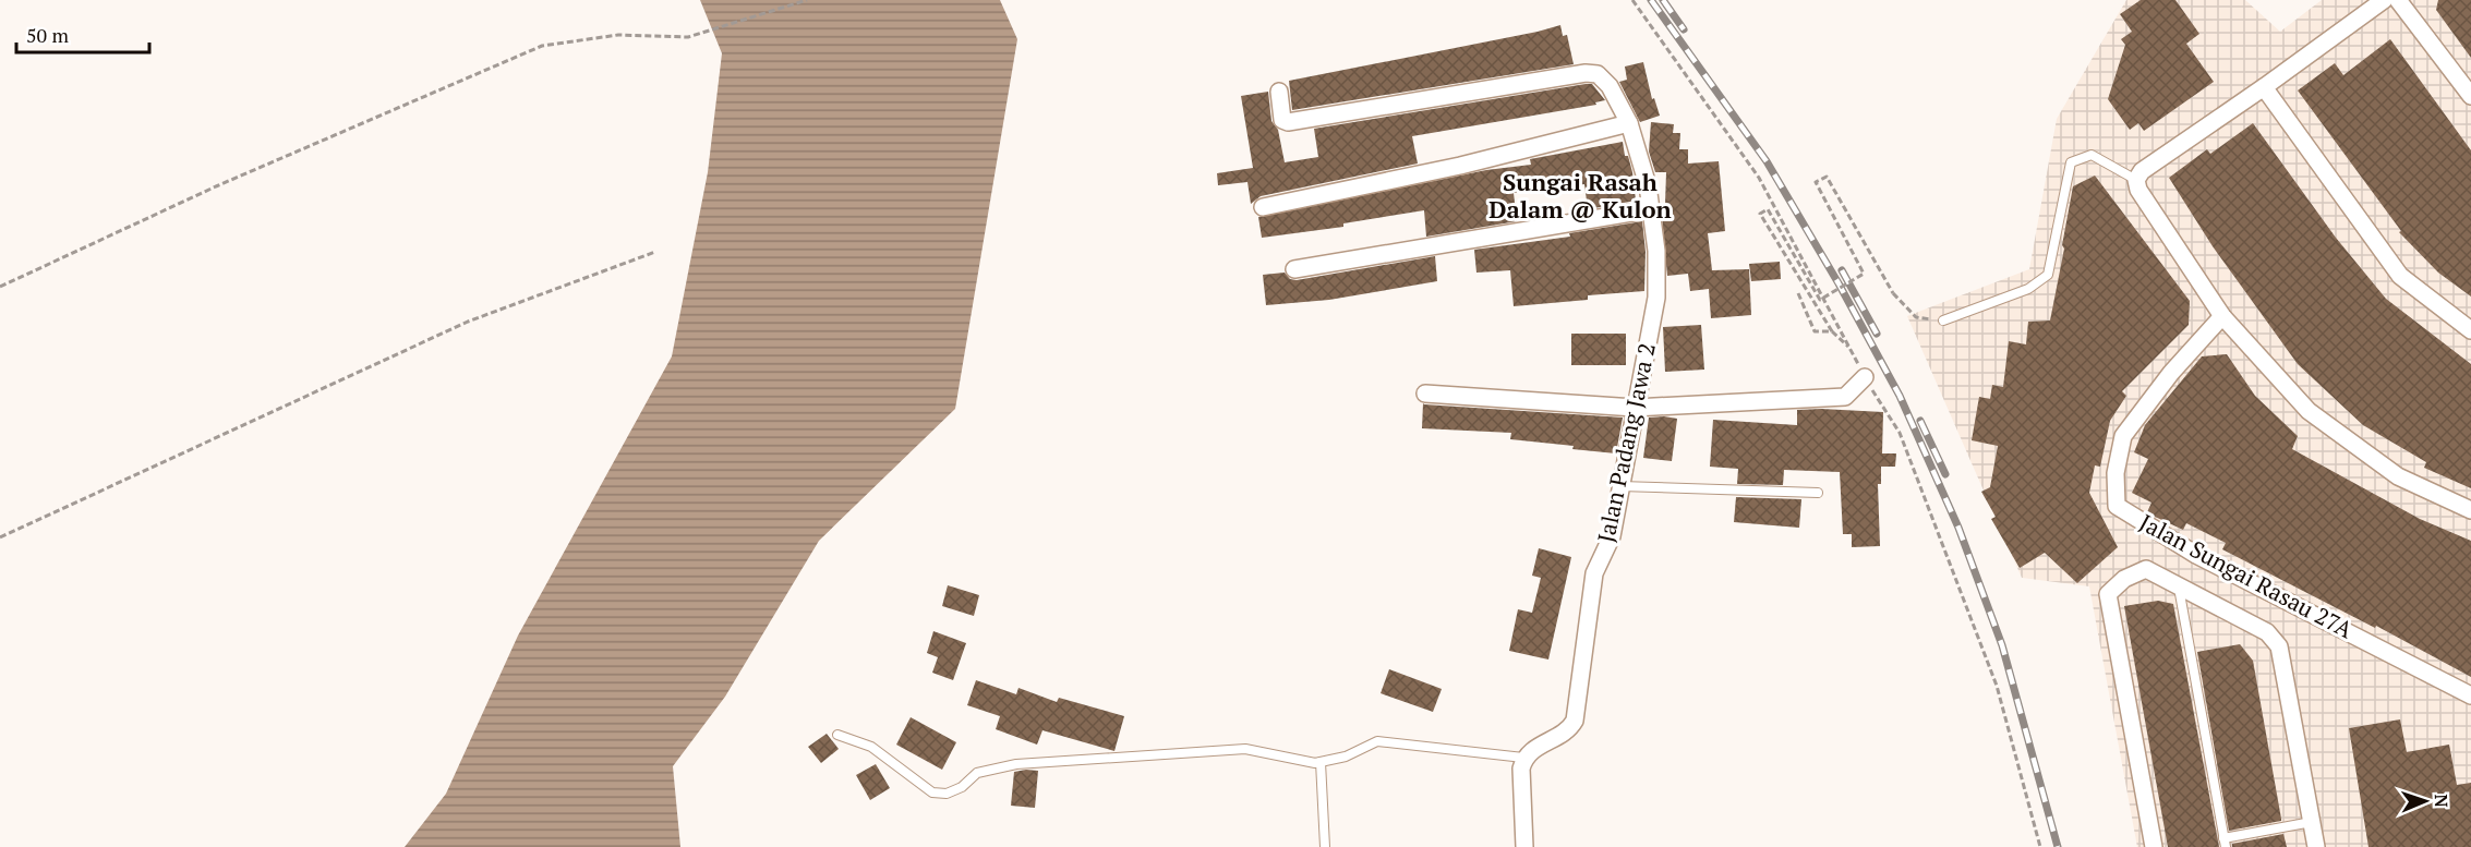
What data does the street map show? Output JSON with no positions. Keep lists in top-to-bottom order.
{
  "streets": {
    "street": ["Jalan Padang Jawa 2", "Jalan Sungai Rasau 27A"]
  },
  "districts": ["Sungai Rasah Dalam @ Kulon"],
  "scale_bar": "50 m",
  "north": "right"
}
